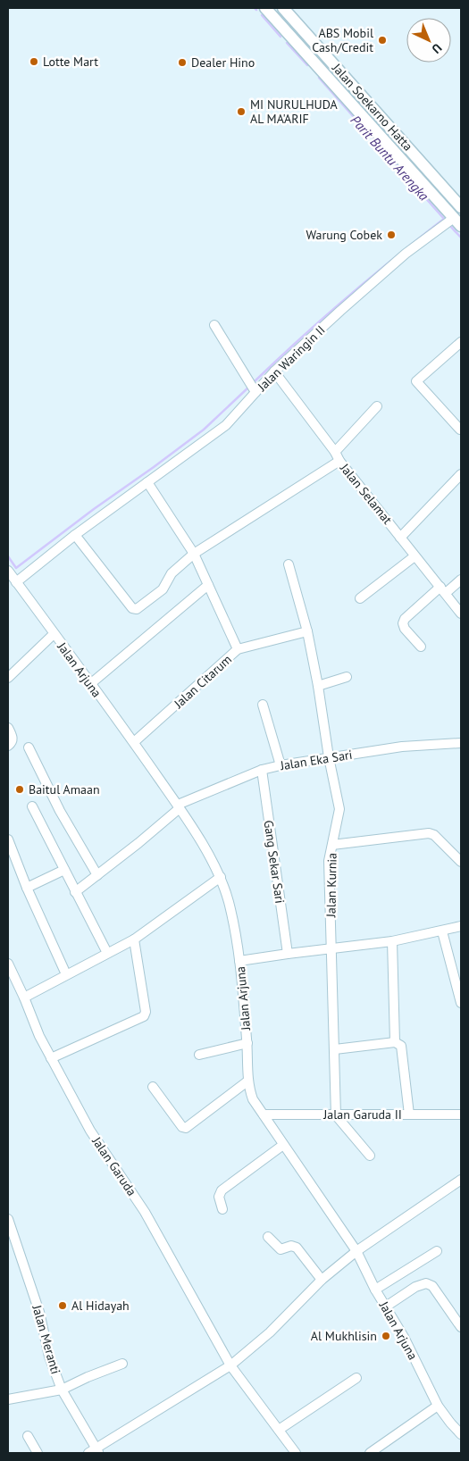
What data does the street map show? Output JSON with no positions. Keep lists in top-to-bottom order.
{
  "streets": {
    "main road": ["Jalan Soekarno Hatta"],
    "street": [
      "Jalan Waringin II",
      "Jalan Selamat",
      "Jalan Arjuna",
      "Jalan Citarum",
      "Jalan Eka Sari",
      "Gang Sekar Sari",
      "Jalan Kurnia",
      "Jalan Garuda II",
      "Jalan Garuda",
      "Jalan Meranti"
    ]
  },
  "crossings": [
    ["Jalan Soekarno Hatta", "Jalan Waringin II"],
    ["Jalan Waringin II", "Jalan Selamat"],
    ["Jalan Waringin II", "Jalan Arjuna"],
    ["Jalan Arjuna", "Jalan Citarum"],
    ["Jalan Arjuna", "Jalan Eka Sari"],
    ["Jalan Arjuna", "Jalan Garuda II"],
    ["Jalan Citarum", "Jalan Kurnia"],
    ["Jalan Eka Sari", "Gang Sekar Sari"],
    ["Jalan Eka Sari", "Jalan Kurnia"],
    ["Jalan Kurnia", "Jalan Garuda II"]
  ],
  "water": ["Parit Buntu Arengka"],
  "places": [
    "ABS Mobil Cash/Credit",
    "Lotte Mart",
    "Dealer Hino",
    "MI NURULHUDA AL MA'ARIF",
    "Warung Cobek",
    "Baitul Amaan",
    "Al Hidayah",
    "Al Mukhlisin"
  ],
  "north": "bottom right"
}
